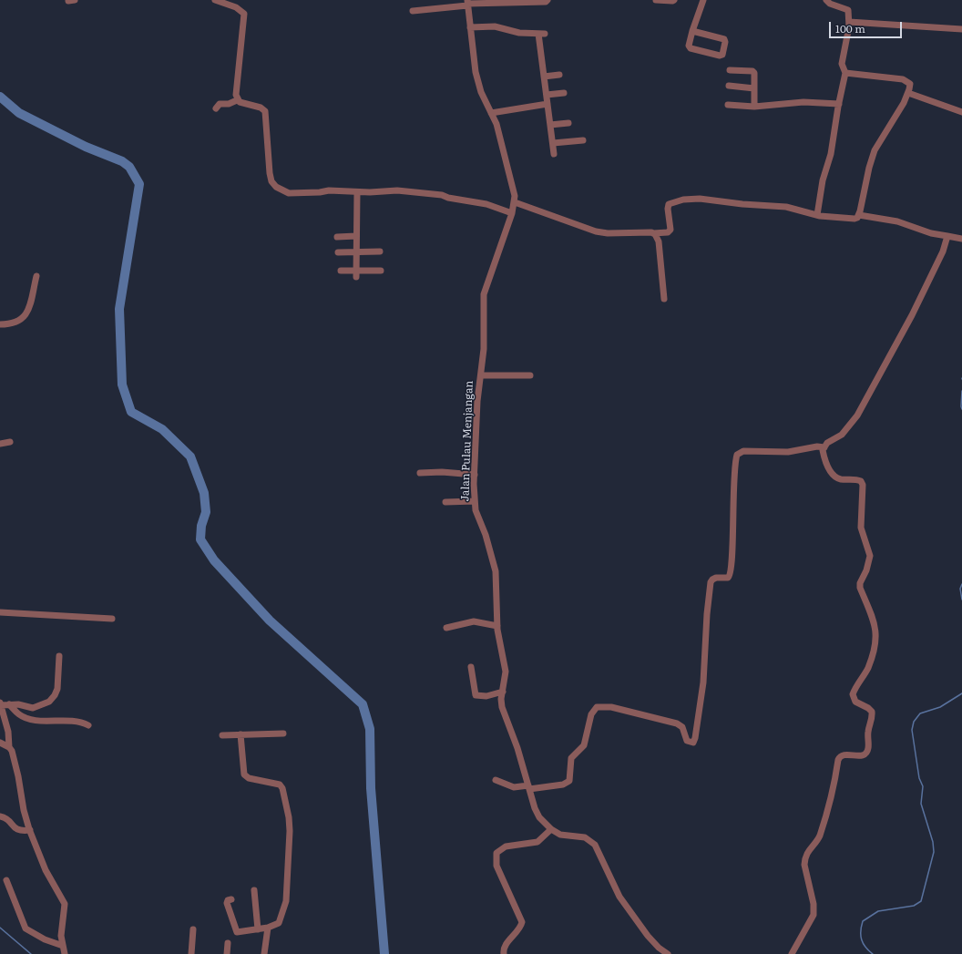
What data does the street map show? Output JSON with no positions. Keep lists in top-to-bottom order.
{
  "streets": {
    "street": ["Jalan Pulau Menjangan"]
  },
  "scale_bar": "100 m"
}
